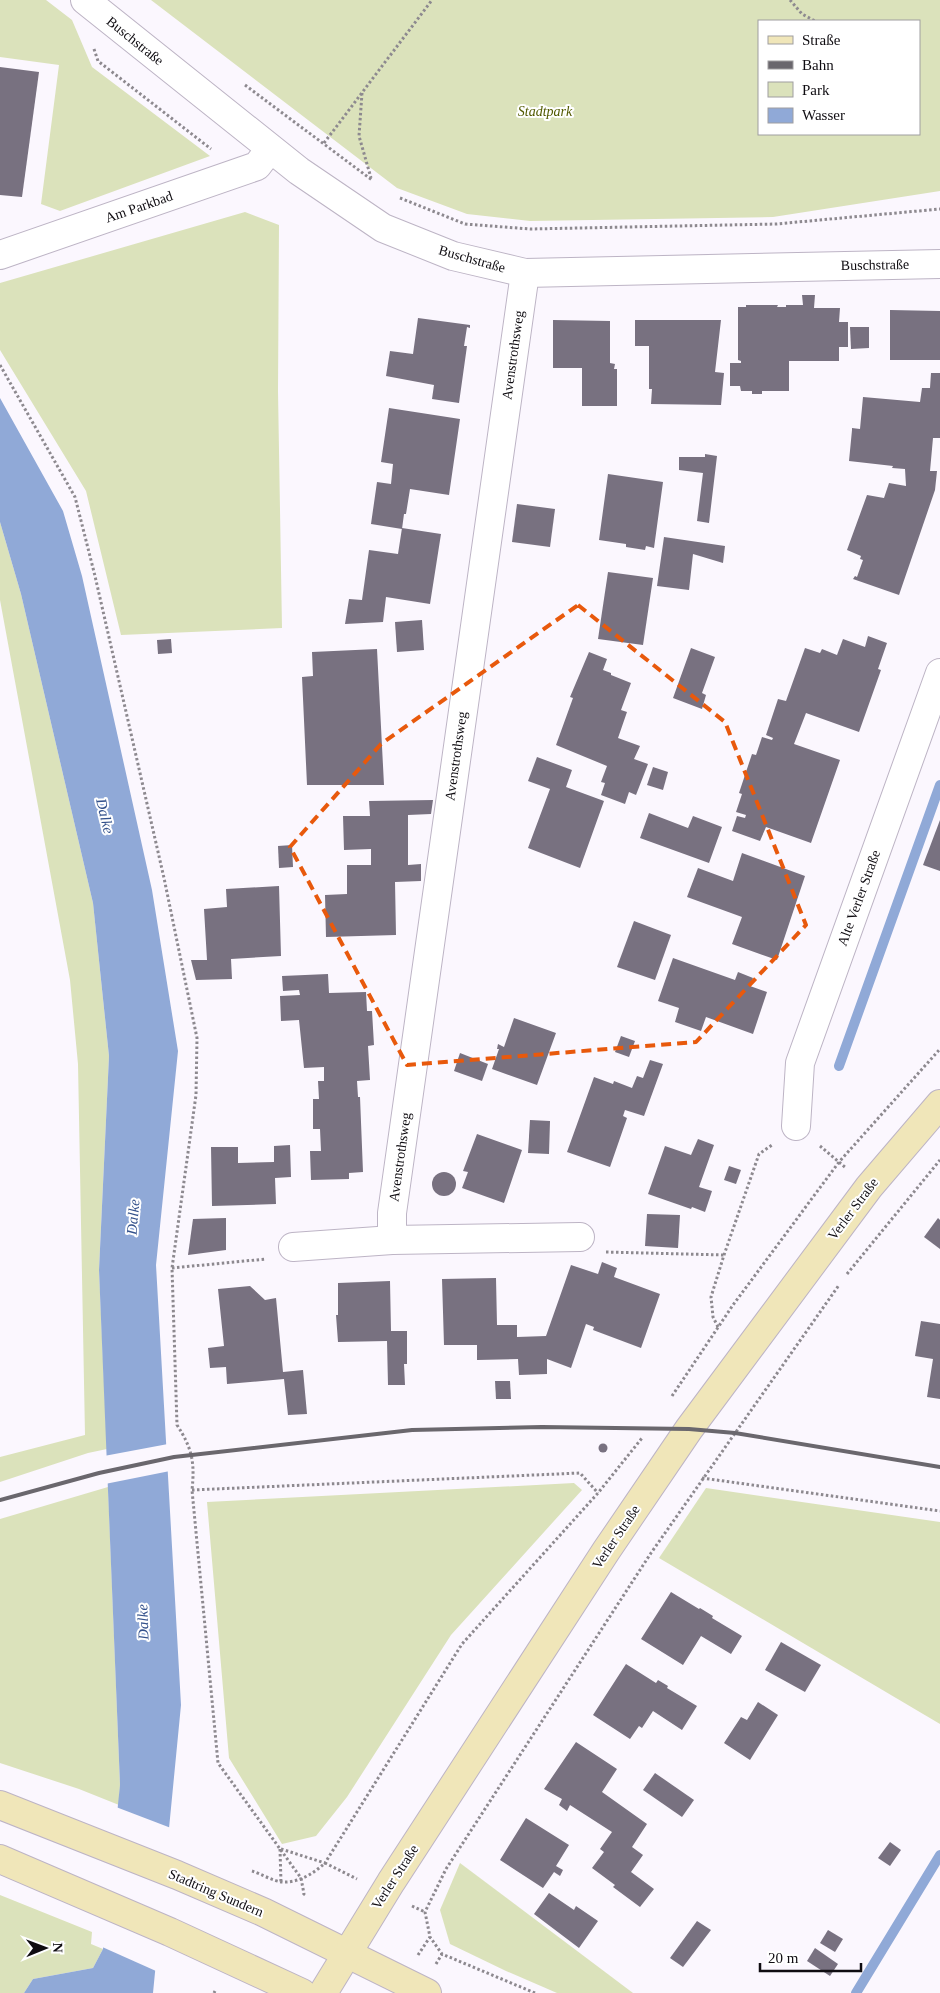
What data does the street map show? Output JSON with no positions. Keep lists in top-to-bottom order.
{
  "streets": {
    "main road": ["Verler Straße", "Stadtring Sundern"],
    "street": [
      "Buschstraße",
      "Am Parkbad",
      "Avenstrothsweg",
      "Alte Verler Straße"
    ]
  },
  "crossings": [
    ["Buschstraße", "Am Parkbad"],
    ["Buschstraße", "Avenstrothsweg"],
    ["Verler Straße", "Stadtring Sundern"]
  ],
  "water": ["Dalke"],
  "parks": ["Stadtpark"],
  "legend": [
    "Straße",
    "Bahn",
    "Park",
    "Wasser"
  ],
  "scale_bar": "20 m",
  "north": "right"
}
